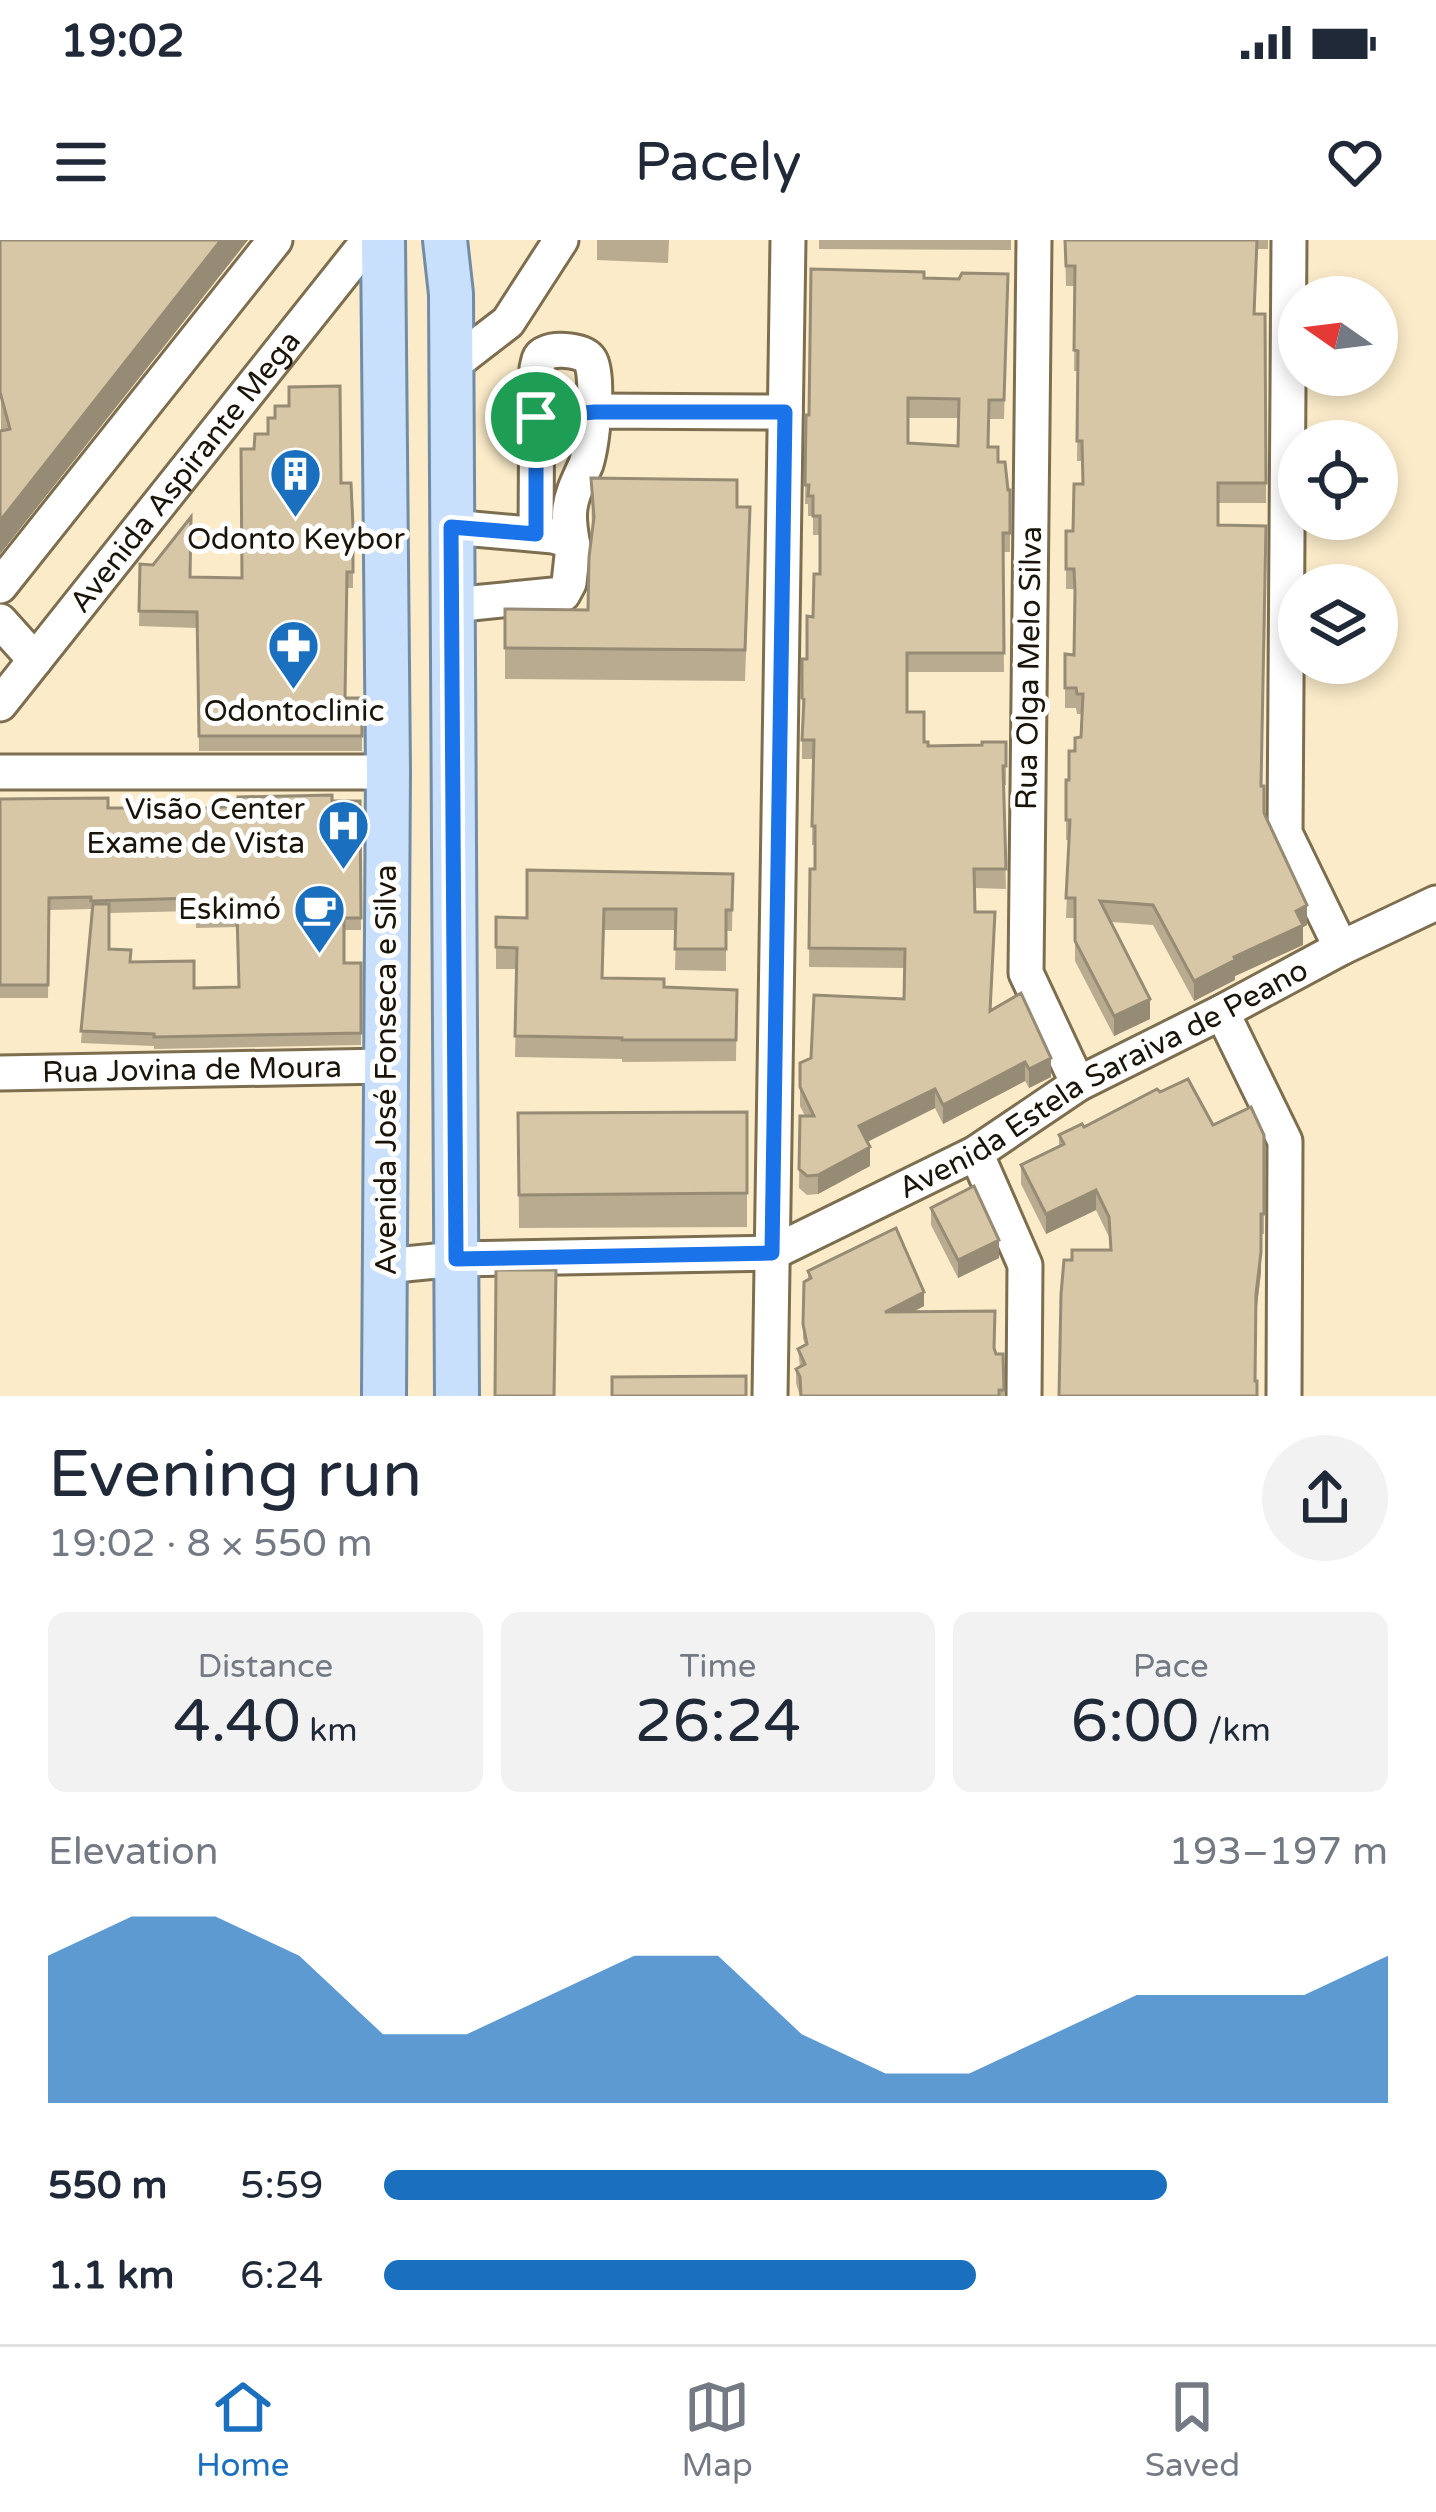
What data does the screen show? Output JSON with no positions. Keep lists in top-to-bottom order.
{
  "streets": {
    "main road": ["Avenida José Fonseca e Silva"],
    "street": [
      "Avenida Aspirante Mega",
      "Rua Olga Melo Silva",
      "Rua Jovina de Moura",
      "Avenida Estela Saraiva de Peano"
    ]
  },
  "crossings": [
    ["Rua Olga Melo Silva", "Avenida Estela Saraiva de Peano"],
    ["Rua Jovina de Moura", "Avenida José Fonseca e Silva"]
  ],
  "places": {
    "building": ["Odonto Keybor"],
    "pharmacy": ["Odontoclinic"],
    "hospital": ["Visão Center Exame de Vista"],
    "cafe": ["Eskimó"]
  },
  "north": "left",
  "page": {
    "status": "19:02",
    "header": "Pacely",
    "heading": ["Evening run", "19:02 · 8 × 550 m"],
    "stats": [
      ["Distance", "4.40 km"],
      ["Time", "26:24"],
      ["Pace", "6:00 /km"]
    ],
    "chart": ["Elevation", "193–197 m"],
    "list": [
      {
        "name": "550 m",
        "note": "5:59"
      },
      {
        "name": "1.1 km",
        "note": "6:24"
      }
    ],
    "tabs": ["Home", "Map", "Saved"]
  }
}
